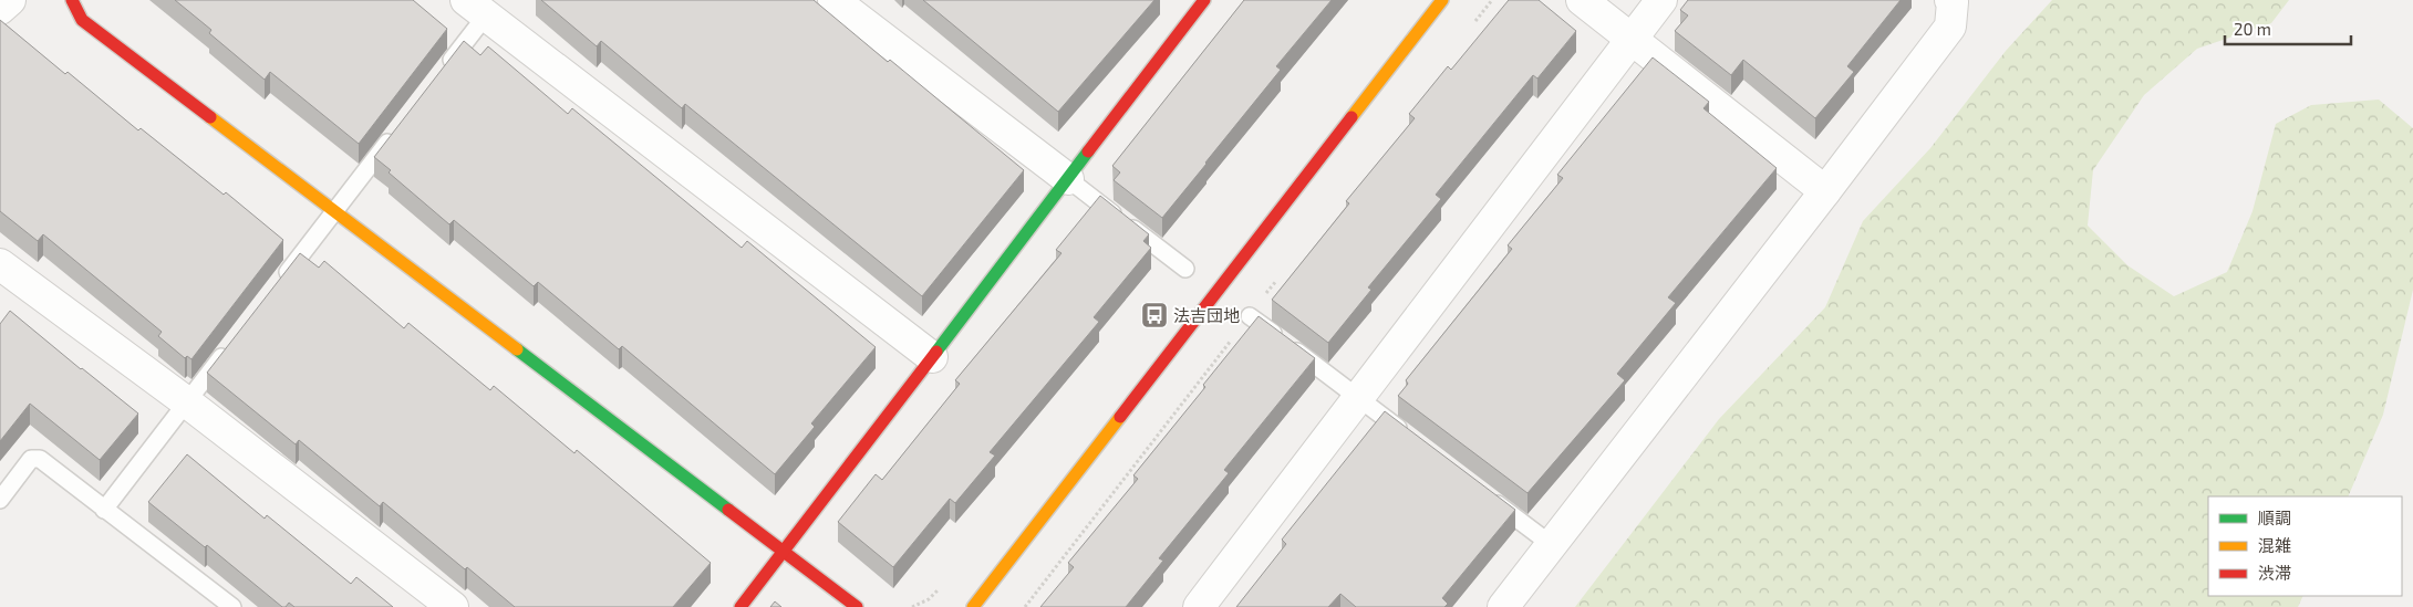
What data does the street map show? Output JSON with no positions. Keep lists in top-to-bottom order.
{
  "places": {
    "bus stop": ["法吉団地"]
  },
  "legend": ["順調", "混雑", "渋滞"],
  "scale_bar": "20 m"
}
